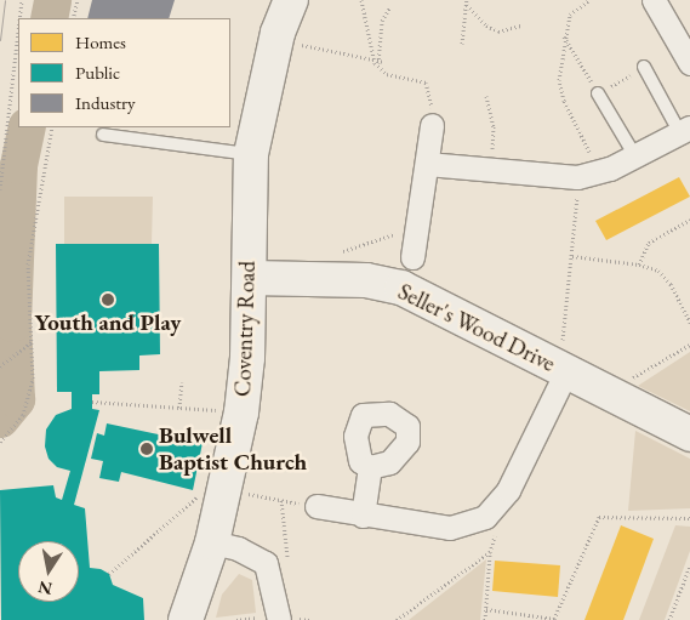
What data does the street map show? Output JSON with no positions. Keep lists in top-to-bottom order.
{
  "streets": {
    "street": ["Seller's Wood Drive", "Coventry Road"]
  },
  "crossings": [
    ["Seller's Wood Drive", "Coventry Road"]
  ],
  "places": ["Youth and Play", "Bulwell Baptist Church"],
  "legend": ["Homes", "Public", "Industry"],
  "north": "bottom"
}
